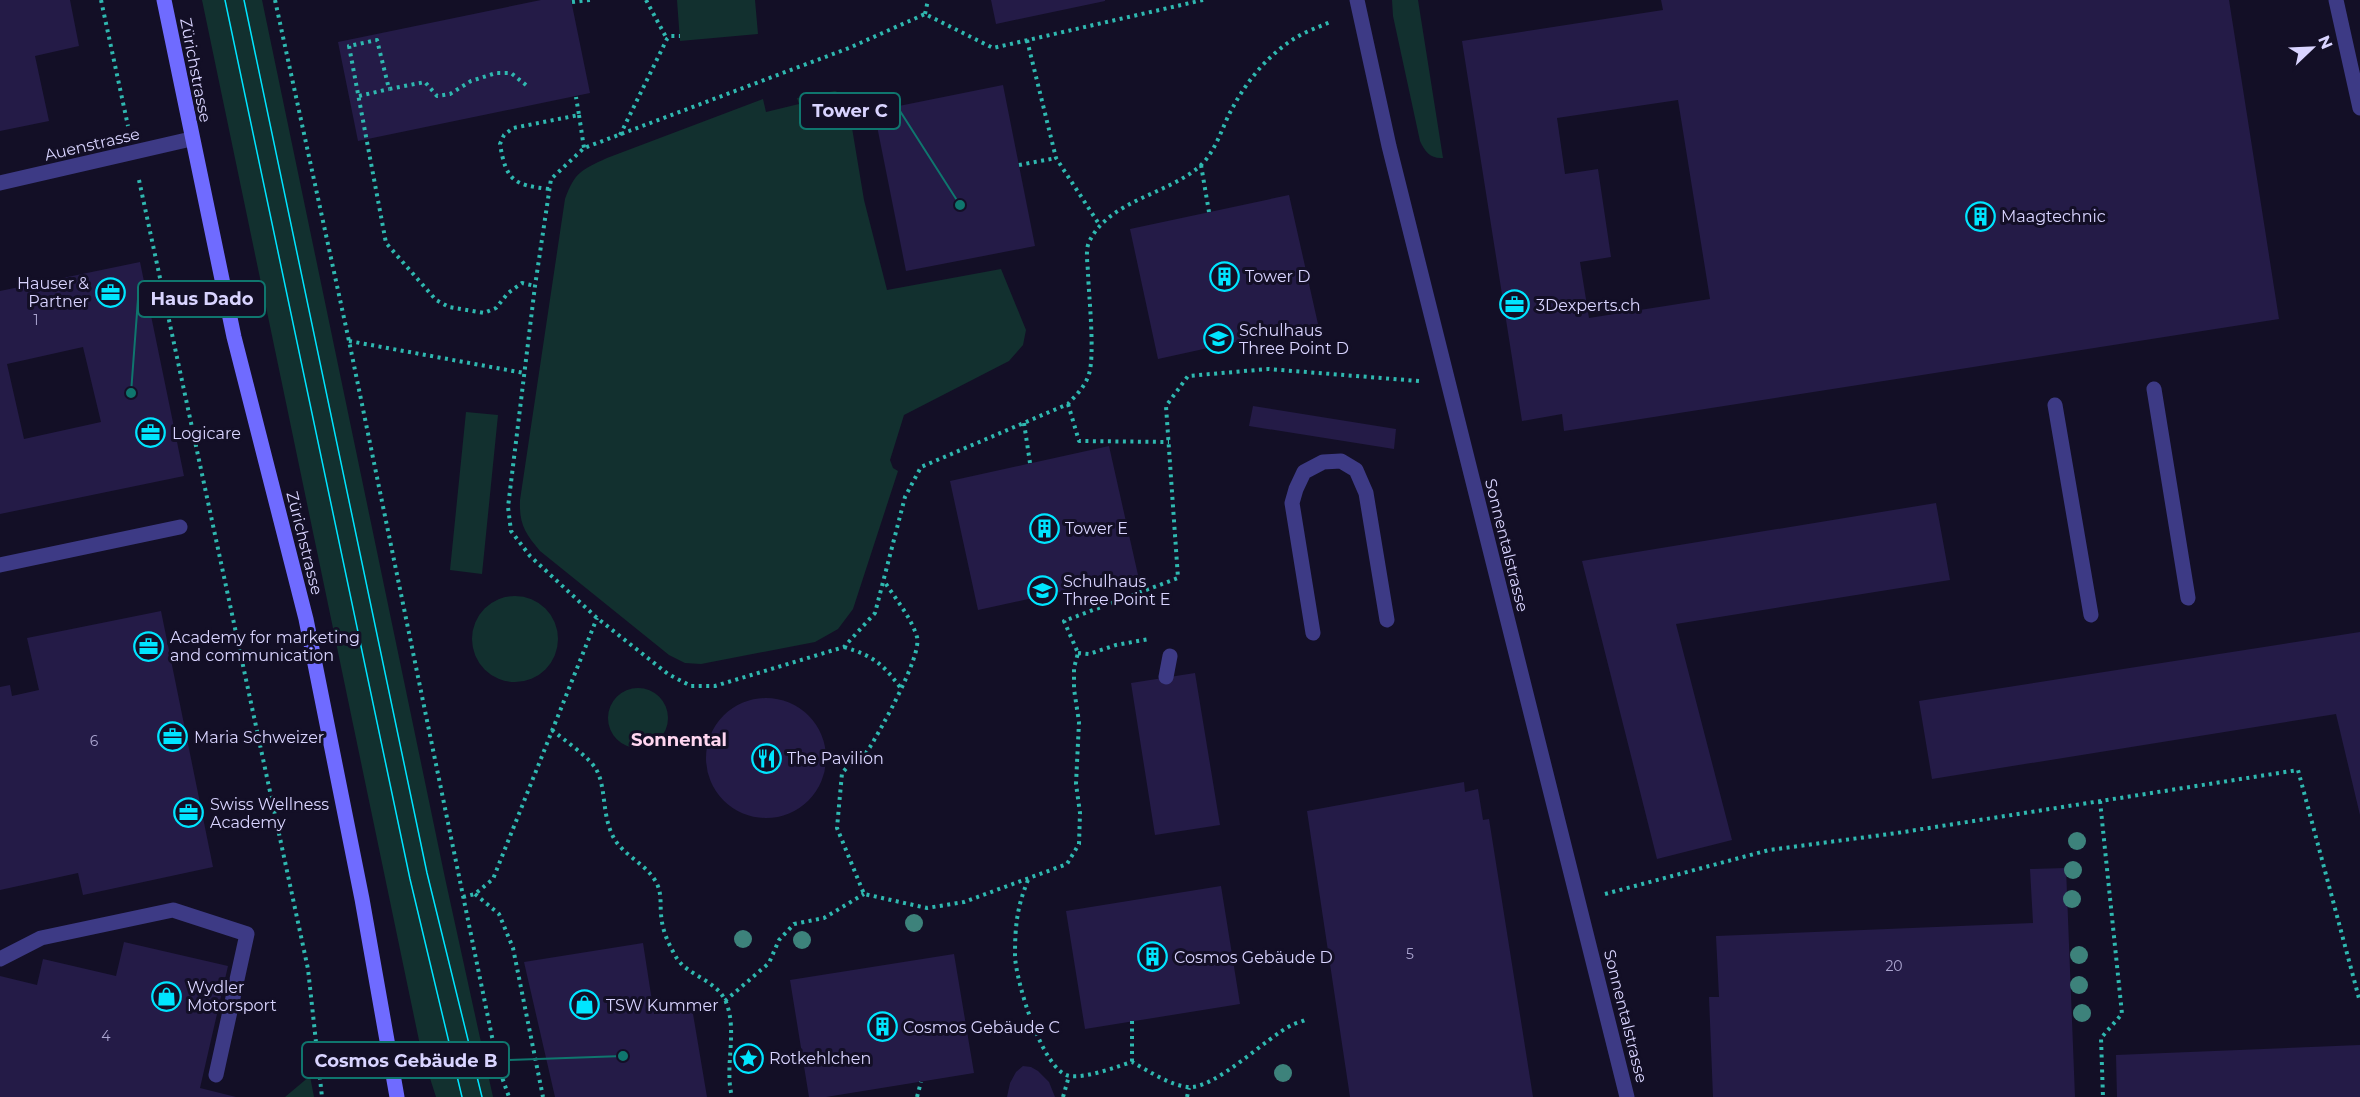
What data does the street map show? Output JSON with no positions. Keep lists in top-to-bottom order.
{
  "streets": {
    "main road": ["Zürichstrasse"],
    "street": ["Auenstrasse", "Sonnentalstrasse"]
  },
  "crossings": [
    ["Zürichstrasse", "Auenstrasse"]
  ],
  "districts": ["Sonnental"],
  "places": {
    "other": ["Tower C", "Haus Dado", "Cosmos Gebäude B"],
    "building": [
      "Maagtechnic",
      "Tower D",
      "Tower E",
      "Cosmos Gebäude D",
      "Cosmos Gebäude C"
    ],
    "office": [
      "Hauser & Partner",
      "3Dexperts.ch",
      "Logicare",
      "Academy for marketing and communication",
      "Maria Schweizer",
      "Swiss Wellness Academy"
    ],
    "school or university": ["Schulhaus Three Point D", "Schulhaus Three Point E"],
    "restaurant": ["The Pavilion"],
    "shop": ["Wydler Motorsport", "TSW Kummer"],
    "place": ["Rotkehlchen"]
  },
  "house_numbers": [
    "1",
    "6",
    "5",
    "20",
    "4"
  ],
  "north": "top right"
}
